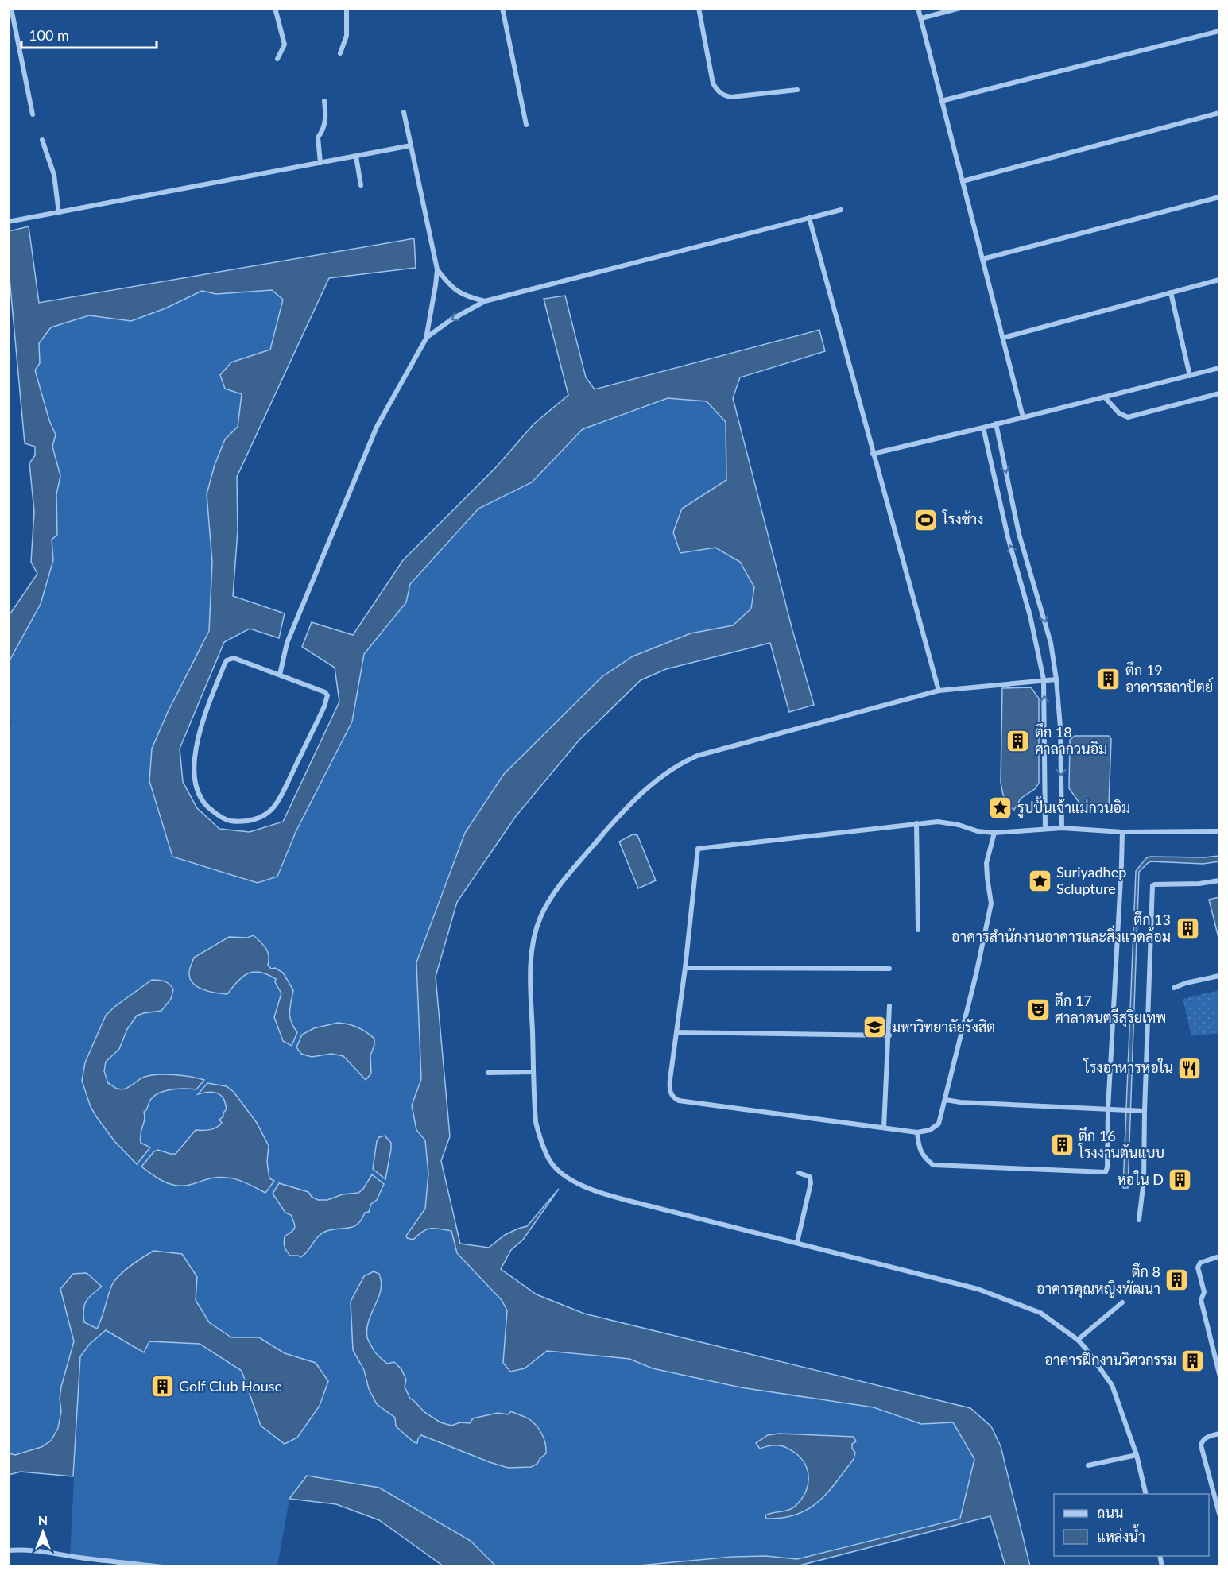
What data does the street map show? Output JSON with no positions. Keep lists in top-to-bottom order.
{
  "places": {
    "sports": ["โรงช้าง"],
    "building": [
      "ตึก 19 อาคารสถาปัตย์",
      "ตึก 18 ศาลากวนอิม",
      "ตึก 13 อาคารสำนักงานอาคารและสิ่งแวดล้อม",
      "ตึก 16 โรงงานต้นแบบ",
      "หอใน D",
      "ตึก 8 อาคารคุณหญิงพัฒนา",
      "อาคารฝึกงานวิศวกรรม",
      "Golf Club House"
    ],
    "place": ["รูปปั้นเจ้าแม่กวนอิม", "Suriyadhep Sclupture"],
    "theatre": ["ตึก 17 ศาลาดนตรีสุริยเทพ"],
    "school or university": ["มหาวิทยาลัยรังสิต"],
    "restaurant": ["โรงอาหารหอใน"]
  },
  "legend": ["ถนน", "แหล่งน้ำ"],
  "scale_bar": "100 m",
  "north": "top"
}
